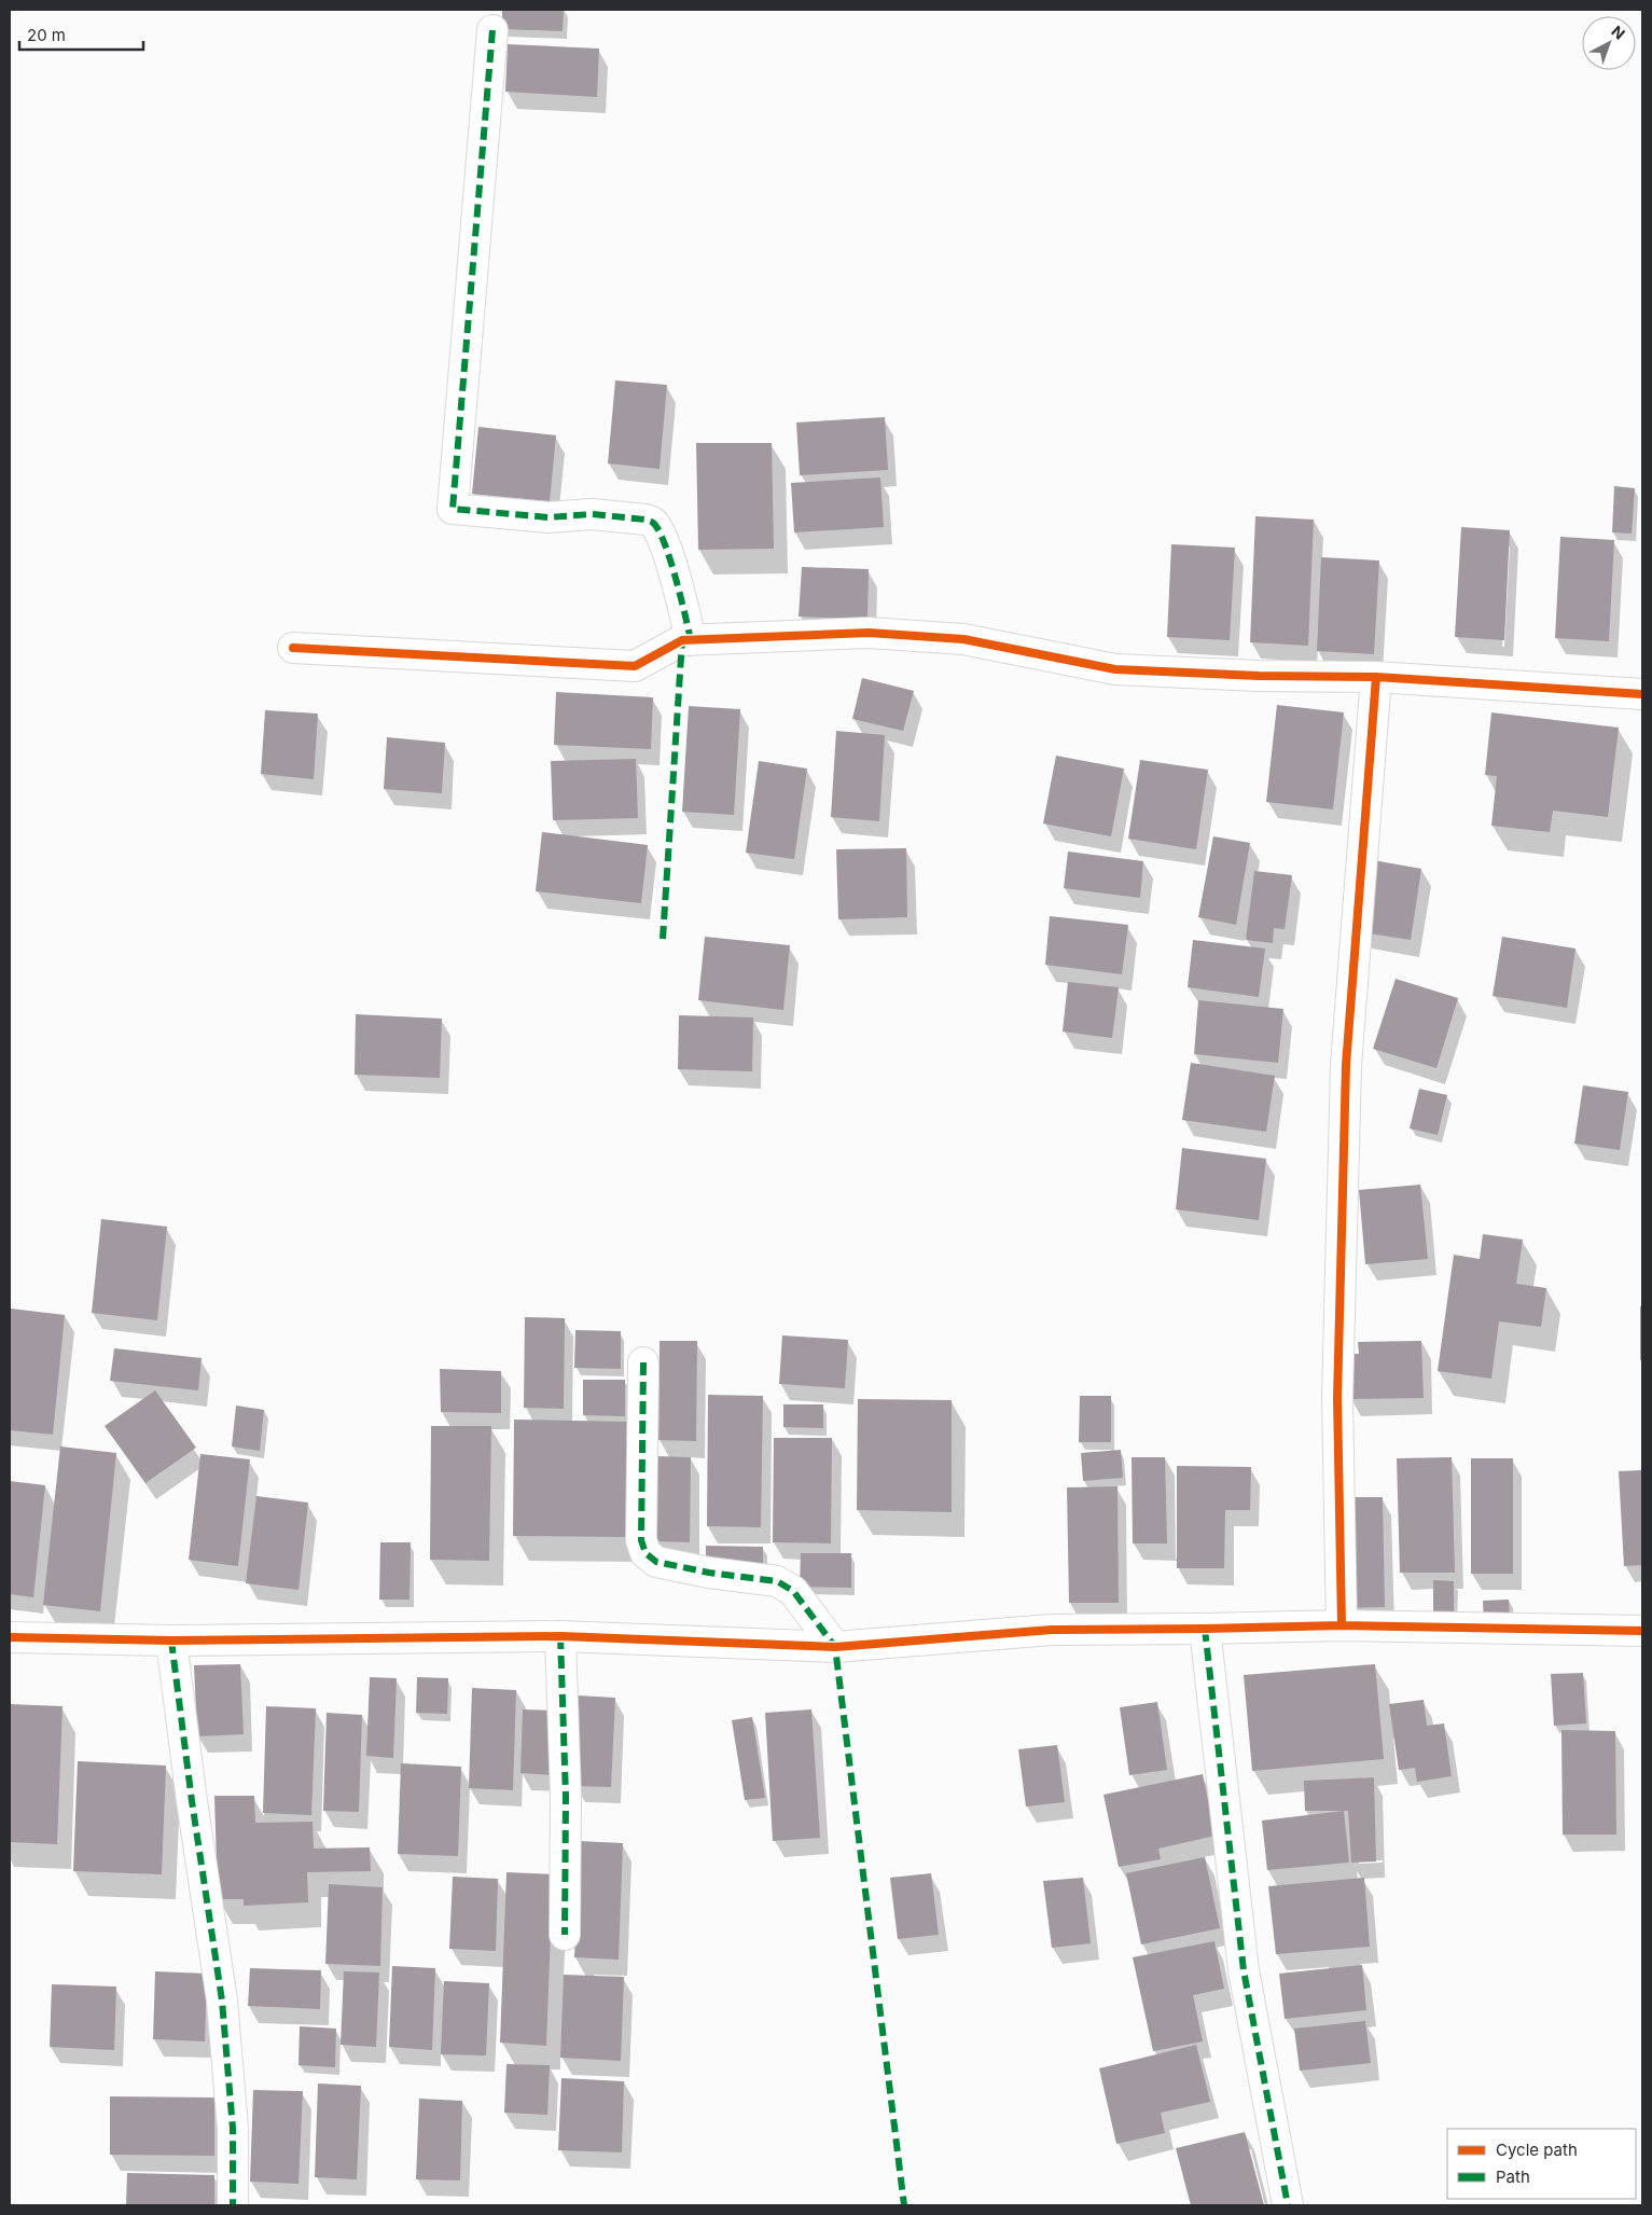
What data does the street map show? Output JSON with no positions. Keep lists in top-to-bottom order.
{
  "legend": ["Cycle path", "Path"],
  "scale_bar": "20 m",
  "north": "top right"
}
